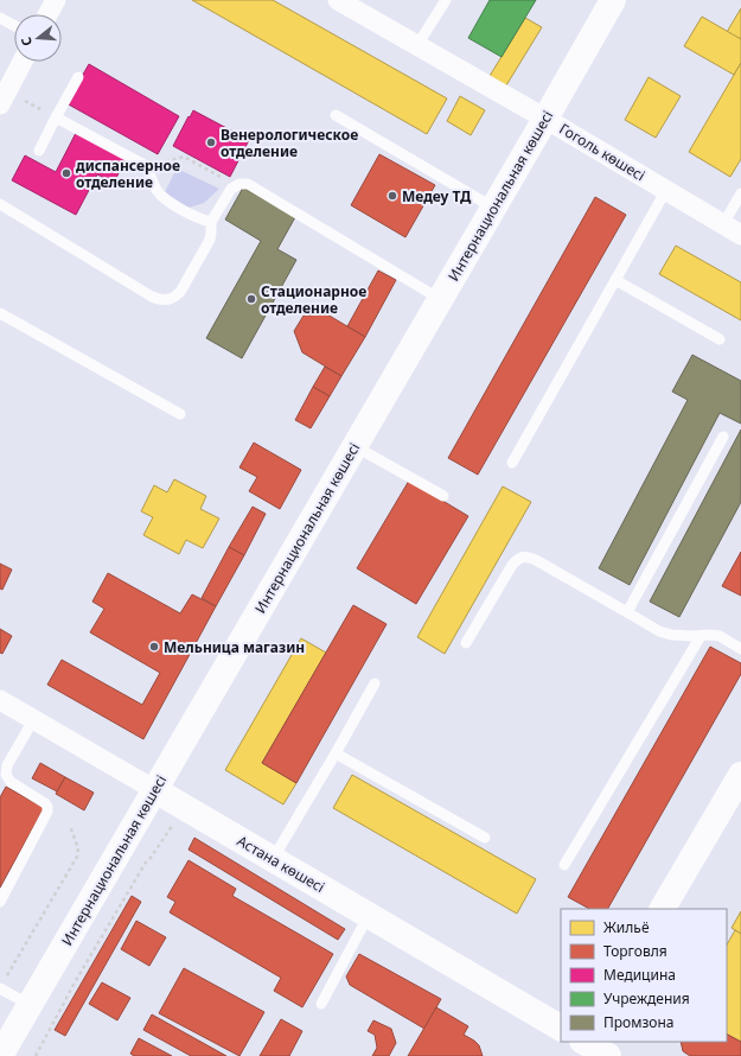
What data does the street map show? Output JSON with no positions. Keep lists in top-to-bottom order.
{
  "streets": {
    "main road": ["Интернациональная көшесі", "Астана көшесі"],
    "street": ["Гоголь көшесі"]
  },
  "crossings": [
    ["Гоголь көшесі", "Интернациональная көшесі"],
    ["Интернациональная көшесі", "Астана көшесі"]
  ],
  "places": [
    "Венерологическое отделение",
    "диспансерное отделение",
    "Медеу ТД",
    "Стационарное отделение",
    "Мельница магазин"
  ],
  "legend": [
    "Жильё",
    "Торговля",
    "Медицина",
    "Учреждения",
    "Промзона"
  ],
  "north": "left"
}
